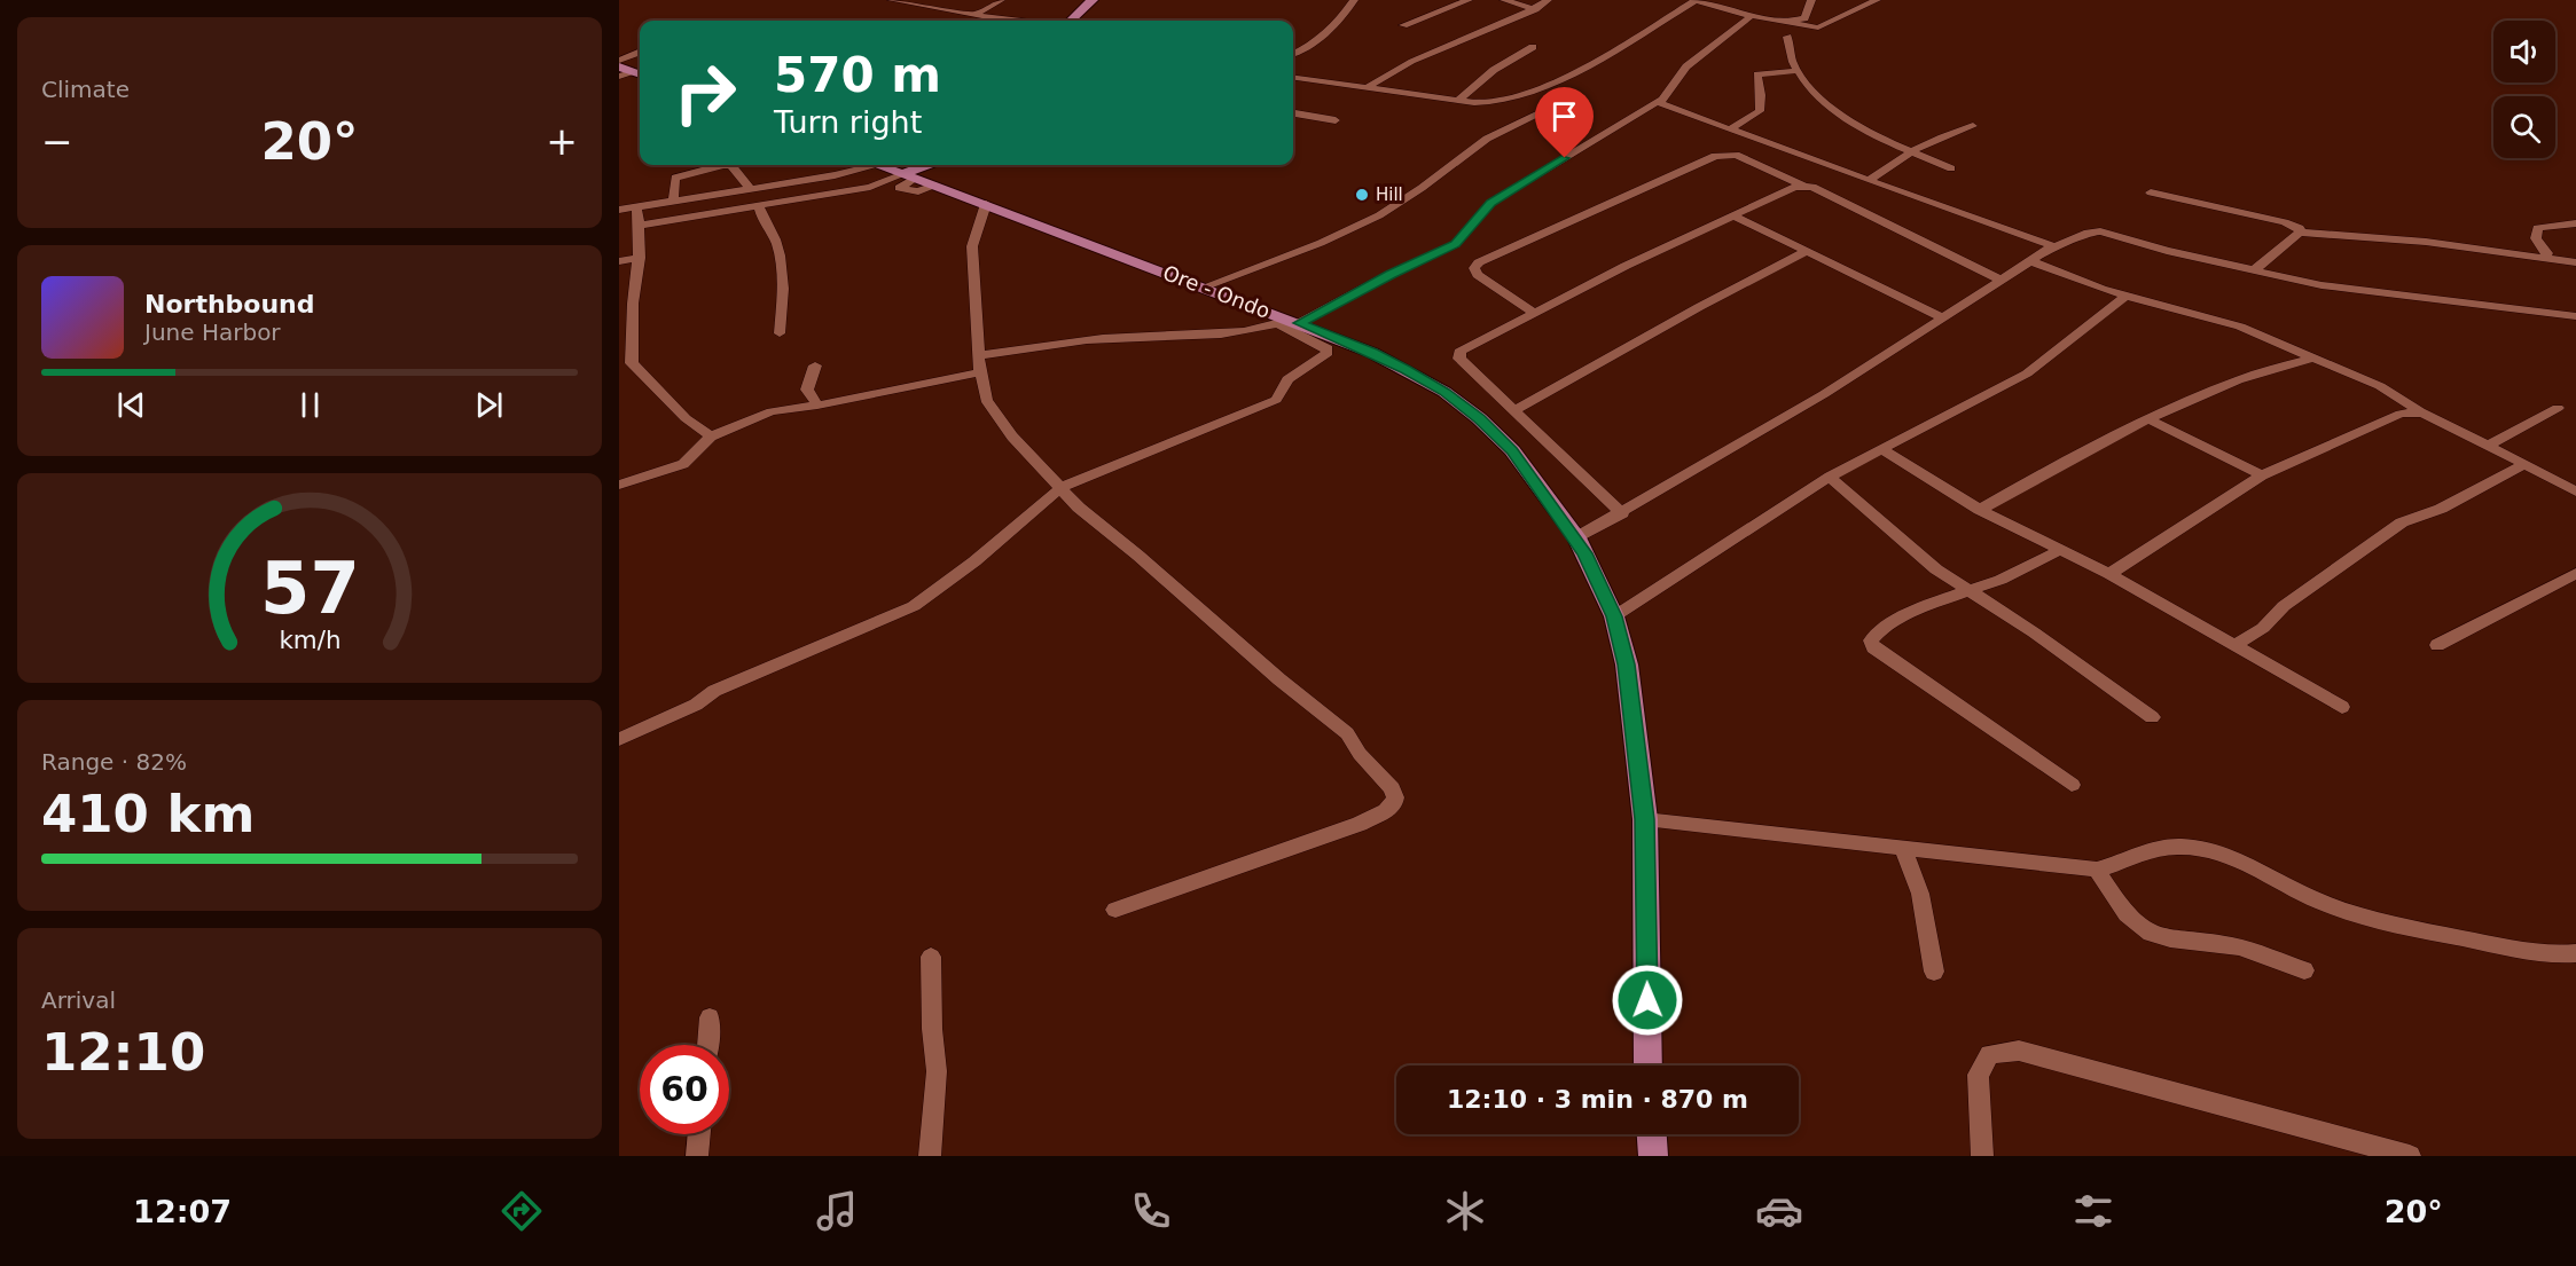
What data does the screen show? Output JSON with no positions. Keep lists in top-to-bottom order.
{
  "streets": {
    "main road": ["Ore - Ondo"]
  },
  "places": ["Hill"],
  "page": {
    "tile": [
      "Climate",
      ["Range · 82%", "410 km"],
      ["Arrival", "12:10"]
    ],
    "turn": ["570 m", "Turn right"],
    "heat": ["−", "20°", "+"],
    "song": ["Northbound", "June Harbor"],
    "limit": "60",
    "trip": "12:10 · 3 min · 870 m",
    "tabs": ["12:07", "20°"],
    "gauge": ["57", "km/h"]
  }
}
